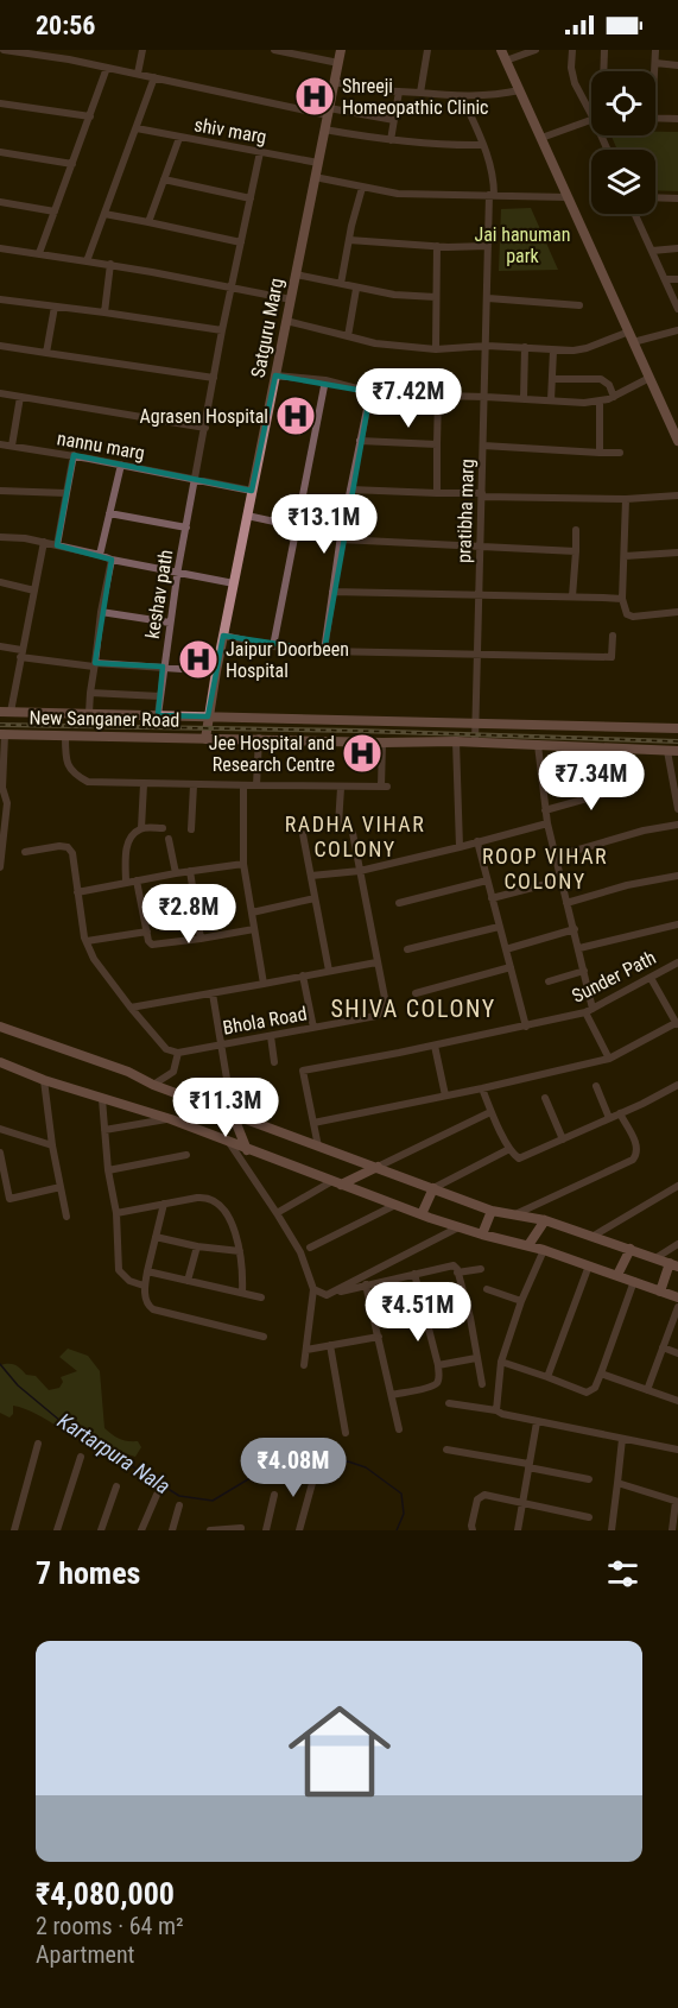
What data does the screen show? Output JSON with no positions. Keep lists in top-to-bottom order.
{
  "streets": {
    "street": [
      "shiv marg",
      "Satguru Marg",
      "nannu marg",
      "pratibha marg",
      "keshav path",
      "New Sanganer Road",
      "Sunder Path",
      "Bhola Road"
    ]
  },
  "crossings": [
    ["shiv marg", "Satguru Marg"],
    ["shiv marg", "keshav path"],
    ["Satguru Marg", "nannu marg"],
    ["Satguru Marg", "New Sanganer Road"],
    ["nannu marg", "keshav path"],
    ["pratibha marg", "New Sanganer Road"],
    ["keshav path", "New Sanganer Road"]
  ],
  "districts": ["RADHA VIHAR COLONY", "ROOP VIHAR COLONY", "SHIVA COLONY"],
  "water": ["Kartarpura Nala"],
  "parks": ["Jai hanuman park"],
  "places": {
    "hospital": [
      "Shreeji Homeopathic Clinic",
      "Agrasen Hospital",
      "Jaipur Doorbeen Hospital",
      "Jee Hospital and Research Centre"
    ]
  },
  "page": {
    "status": "20:56",
    "price": [
      "₹7.42M",
      "₹13.1M",
      "₹7.34M",
      "₹2.8M",
      "₹11.3M",
      "₹4.51M",
      "₹4.08M"
    ],
    "heading": "7 homes",
    "list": [
      {
        "name": "₹4,080,000",
        "note": "2 rooms · 64 m² · Apartment"
      }
    ]
  }
}
